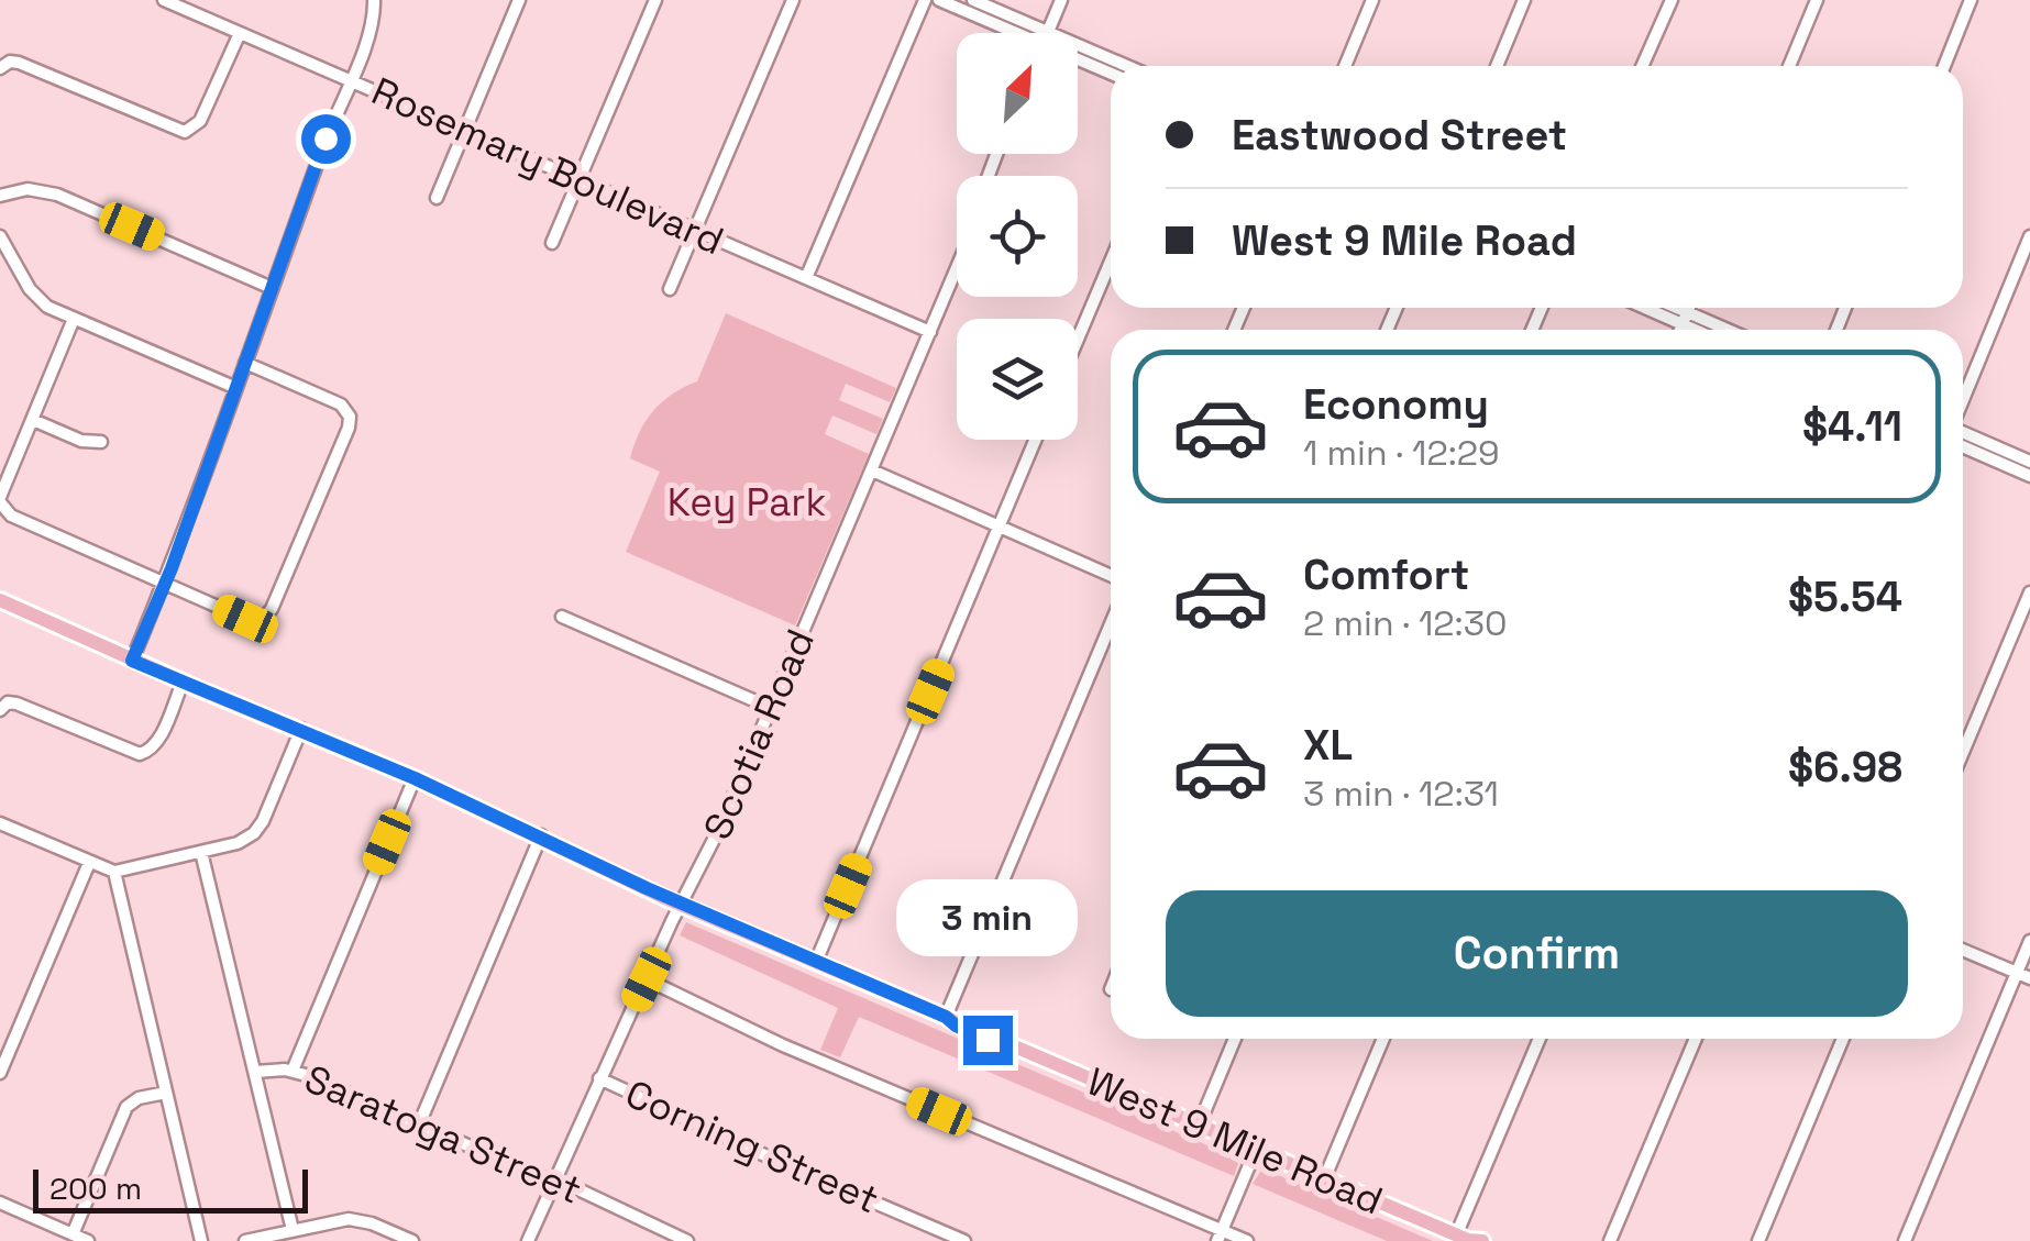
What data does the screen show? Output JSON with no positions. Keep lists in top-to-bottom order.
{
  "streets": {
    "main road": ["West 9 Mile Road"],
    "street": [
      "Rosemary Boulevard",
      "Scotia Road",
      "Saratoga Street",
      "Corning Street"
    ]
  },
  "crossings": [
    ["Rosemary Boulevard", "Scotia Road"],
    ["Scotia Road", "Saratoga Street"],
    ["Scotia Road", "West 9 Mile Road"],
    ["Scotia Road", "Corning Street"]
  ],
  "parks": ["Key Park"],
  "scale_bar": "200 m",
  "north": "top right",
  "page": {
    "banner": ["Eastwood Street", "West 9 Mile Road"],
    "list": [
      {
        "name": "Economy",
        "note": "1 min · 12:29",
        "value": "$4.11"
      },
      {
        "name": "Comfort",
        "note": "2 min · 12:30",
        "value": "$5.54"
      },
      {
        "name": "XL",
        "note": "3 min · 12:31",
        "value": "$6.98"
      }
    ],
    "buttons": "Confirm",
    "bubble": "3 min",
    "scale": "200 m"
  }
}
